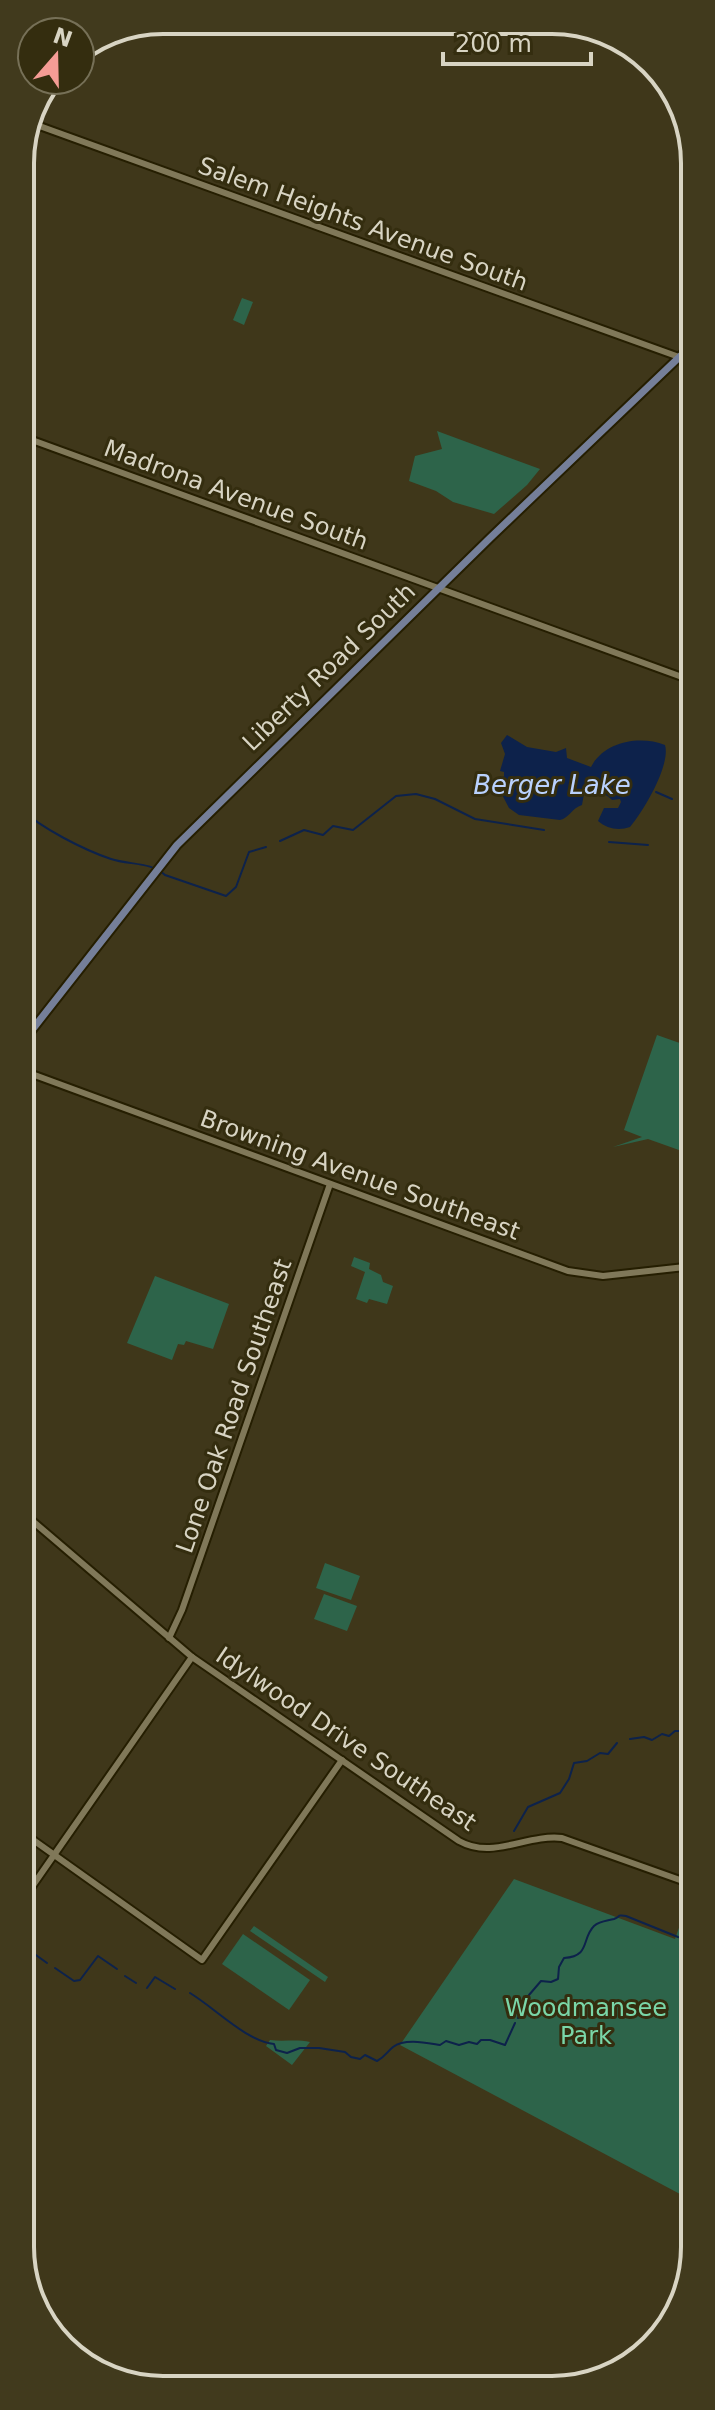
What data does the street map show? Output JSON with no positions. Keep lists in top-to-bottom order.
{
  "streets": {
    "main road": ["Liberty Road South"],
    "street": [
      "Salem Heights Avenue South",
      "Madrona Avenue South",
      "Browning Avenue Southeast",
      "Lone Oak Road Southeast",
      "Idylwood Drive Southeast"
    ]
  },
  "crossings": [
    ["Salem Heights Avenue South", "Liberty Road South"],
    ["Madrona Avenue South", "Liberty Road South"],
    ["Browning Avenue Southeast", "Lone Oak Road Southeast"],
    ["Lone Oak Road Southeast", "Idylwood Drive Southeast"]
  ],
  "water": ["Berger Lake"],
  "parks": ["Woodmansee Park"],
  "scale_bar": "200 m",
  "north": "top"
}
